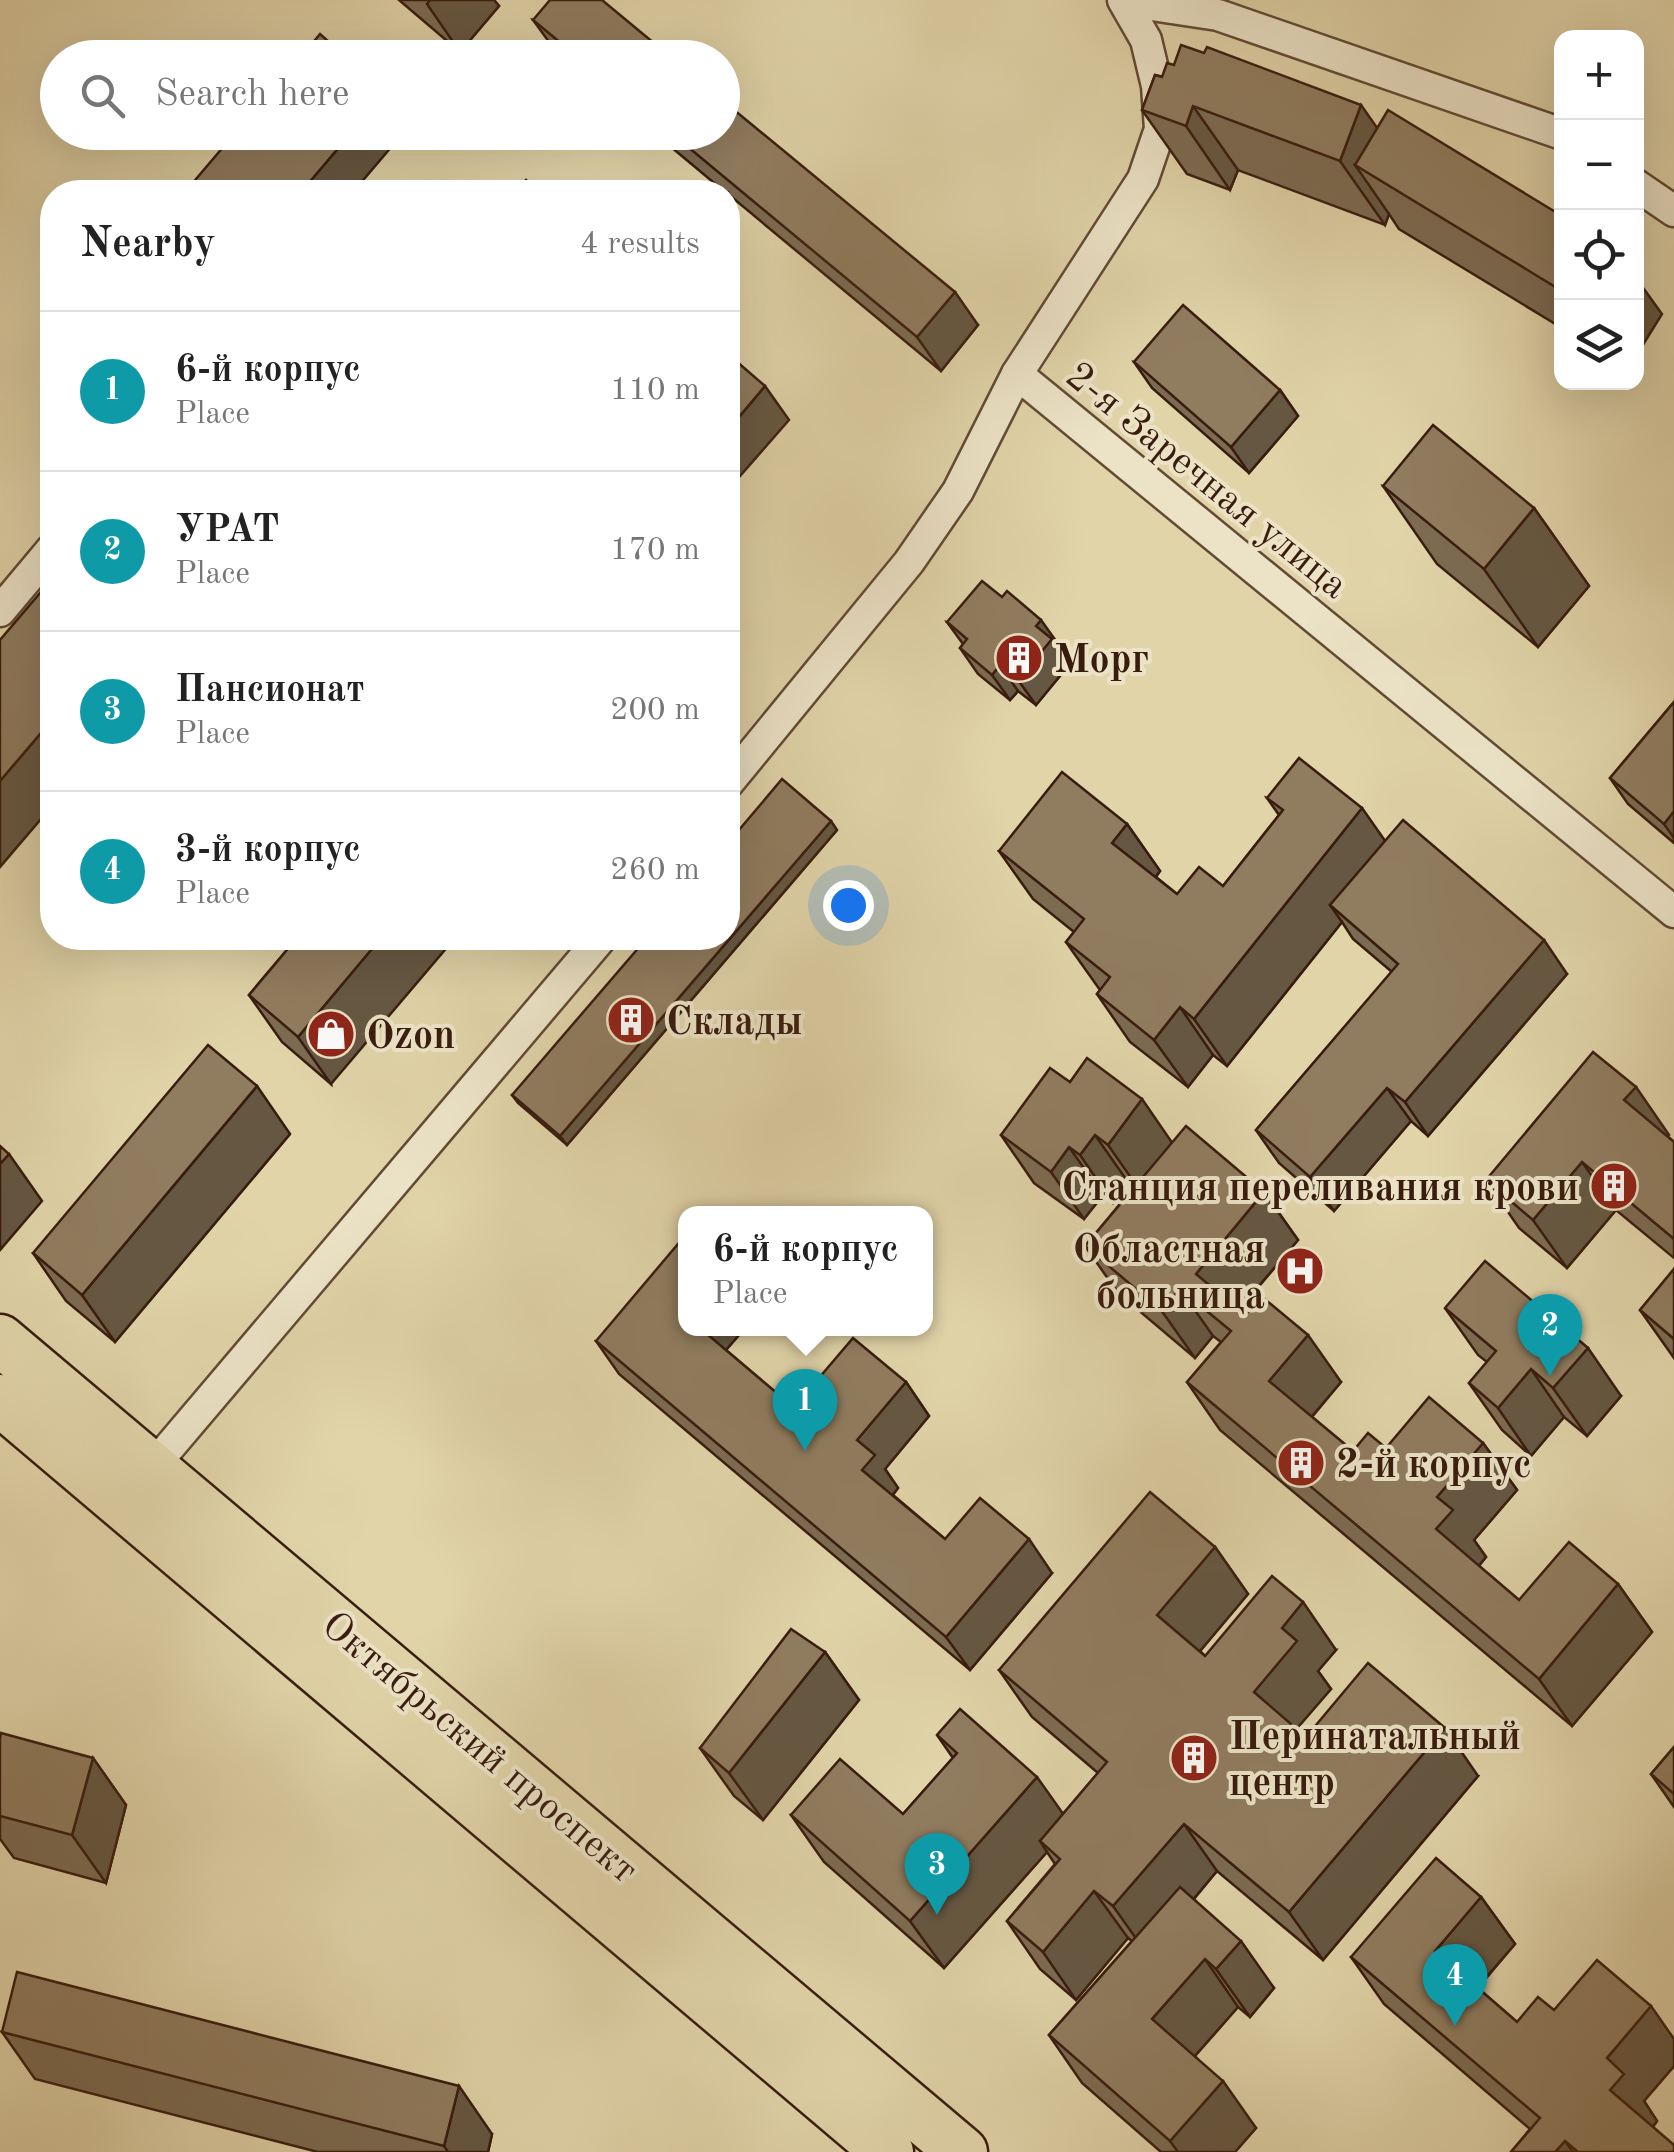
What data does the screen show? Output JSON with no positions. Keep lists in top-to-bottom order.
{
  "streets": {
    "main road": ["Октябрьский проспект"],
    "street": ["2-я Заречная улица"]
  },
  "places": {
    "building": [
      "Морг",
      "Склады",
      "Станция переливания крови",
      "2-й корпус",
      "Перинатальный центр"
    ],
    "shop": ["Ozon"],
    "hospital": ["Областная больница"]
  },
  "page": {
    "map_buttons": ["+", "−"],
    "search": "Search here",
    "heading": ["Nearby", "4 results"],
    "list": [
      {
        "mark": "1",
        "name": "6-й корпус",
        "note": "Place",
        "value": "110 m"
      },
      {
        "mark": "2",
        "name": "УРАТ",
        "note": "Place",
        "value": "170 m"
      },
      {
        "mark": "3",
        "name": "Пансионат",
        "note": "Place",
        "value": "200 m"
      },
      {
        "mark": "4",
        "name": "3-й корпус",
        "note": "Place",
        "value": "260 m"
      }
    ],
    "popup": ["6-й корпус", "Place"],
    "pins": [
      "2",
      "1",
      "3",
      "4"
    ]
  }
}
